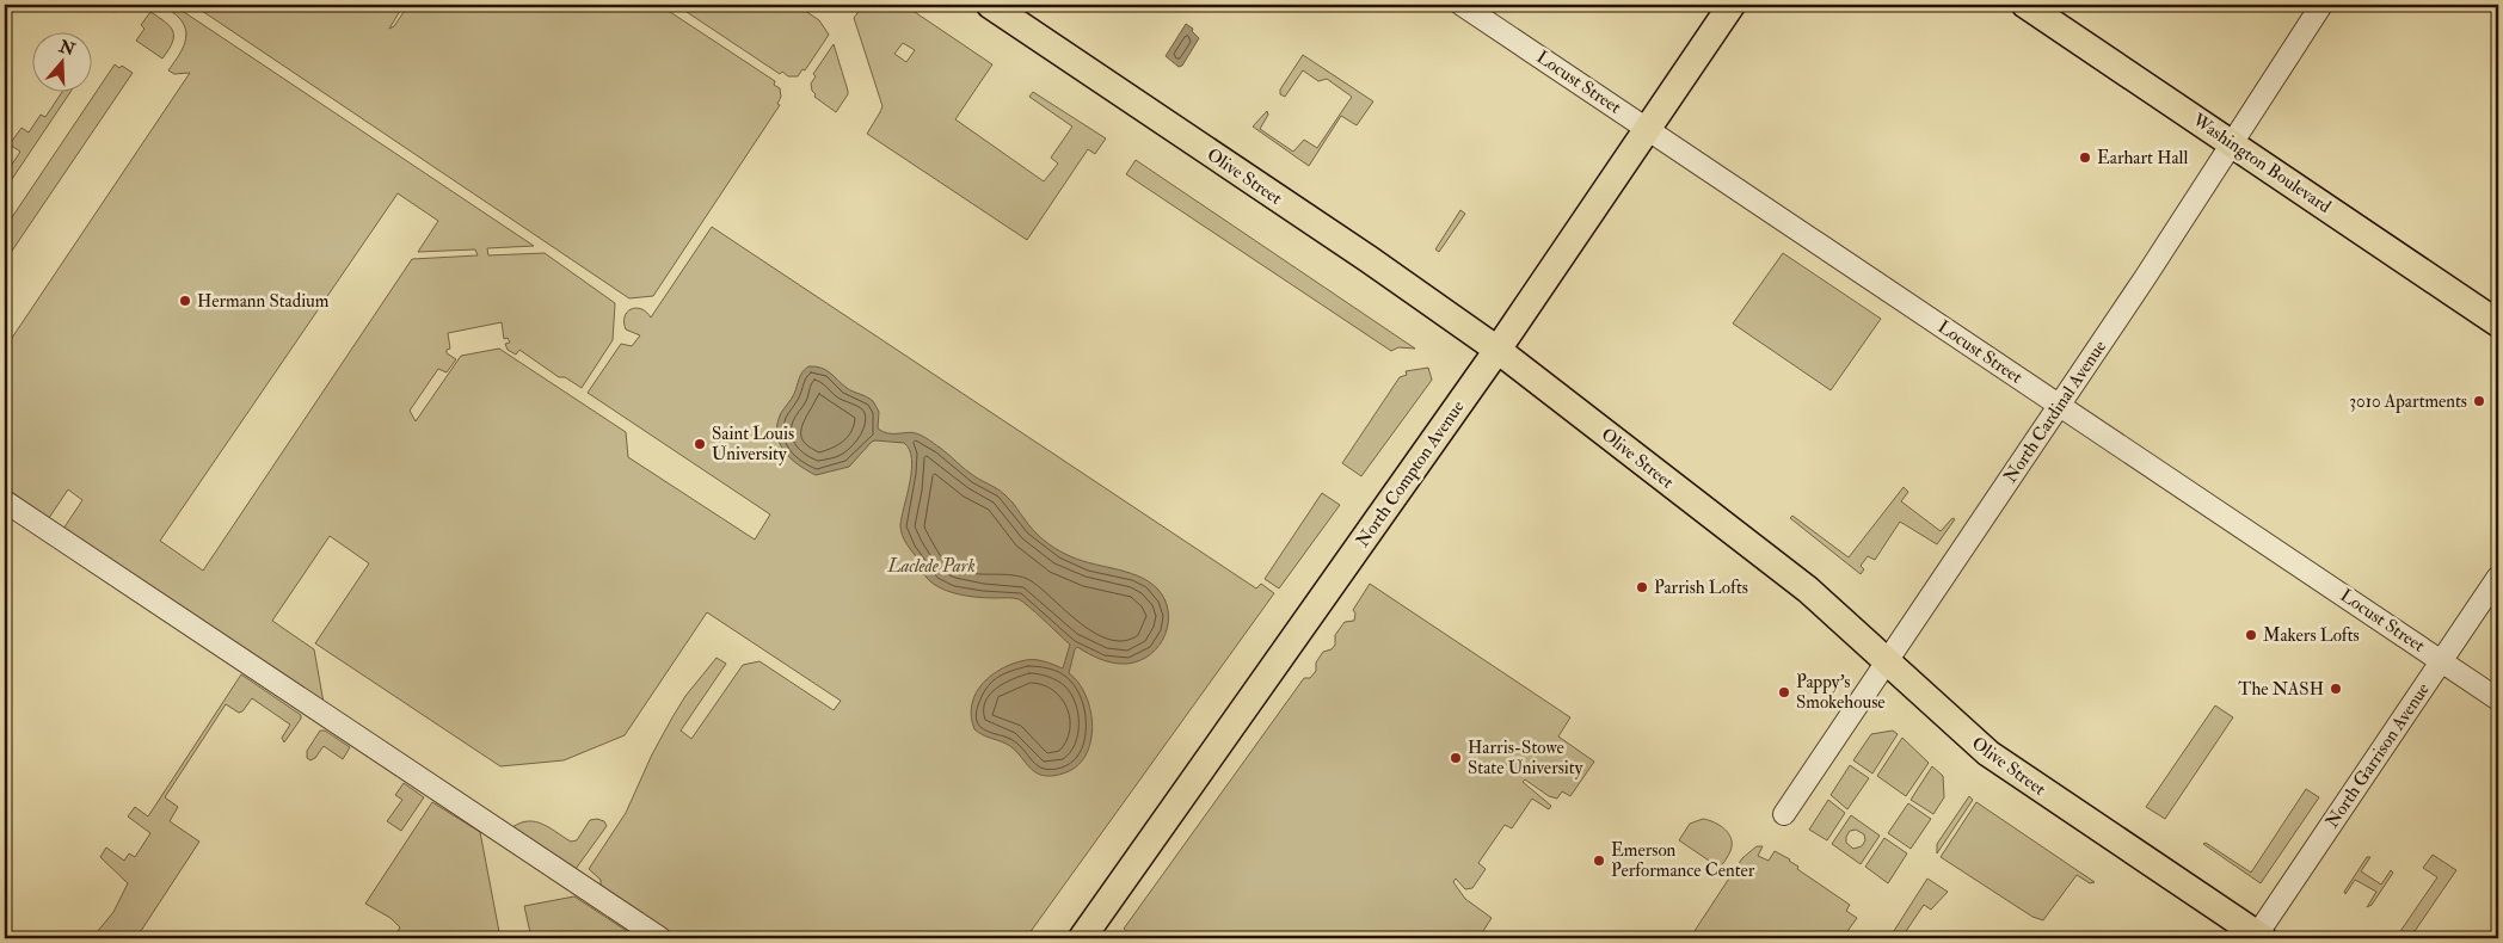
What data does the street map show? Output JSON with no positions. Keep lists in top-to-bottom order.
{
  "streets": {
    "main road": ["Washington Boulevard", "Olive Street", "North Compton Avenue"],
    "street": ["Locust Street", "North Cardinal Avenue", "North Garrison Avenue"]
  },
  "crossings": [
    ["Locust Street", "North Cardinal Avenue"],
    ["Locust Street", "North Compton Avenue"],
    ["Locust Street", "North Garrison Avenue"],
    ["Washington Boulevard", "North Cardinal Avenue"],
    ["Olive Street", "North Cardinal Avenue"],
    ["Olive Street", "North Compton Avenue"],
    ["Olive Street", "North Garrison Avenue"]
  ],
  "parks": ["Laclede Park"],
  "places": [
    "Earhart Hall",
    "Hermann Stadium",
    "3010 Apartments",
    "Saint Louis University",
    "Parrish Lofts",
    "Makers Lofts",
    "The NASH",
    "Pappy's Smokehouse",
    "Harris-Stowe State University",
    "Emerson Performance Center"
  ],
  "north": "top"
}
